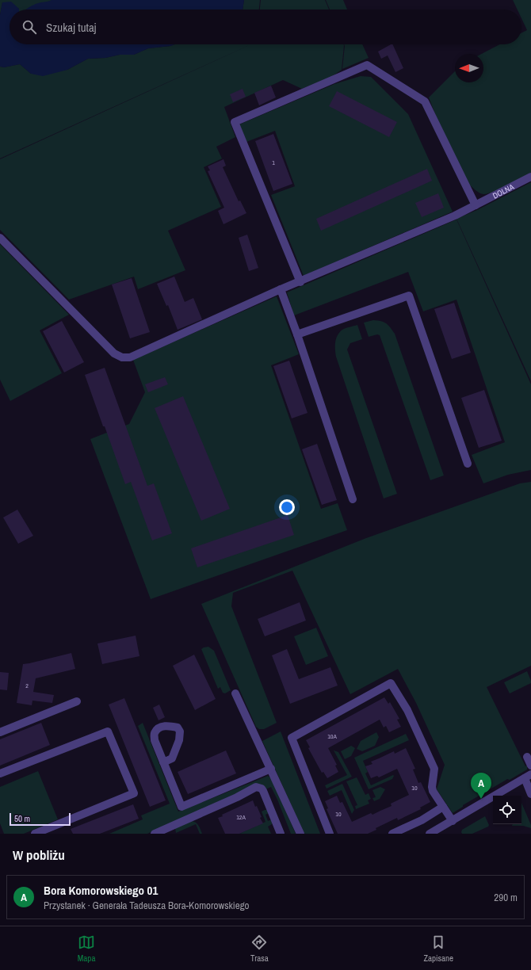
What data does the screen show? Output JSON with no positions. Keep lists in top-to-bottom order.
{
  "streets": {
    "street": ["DOLNA"]
  },
  "house_numbers": [
    "1",
    "2",
    "10A",
    "10",
    "10",
    "12A"
  ],
  "scale_bar": "50 m",
  "north": "left",
  "page": {
    "search": "Szukaj tutaj",
    "pins": "A",
    "scale": "50 m",
    "heading": "W pobliżu",
    "list": [
      {
        "mark": "A",
        "name": "Bora Komorowskiego 01",
        "note": "Przystanek · Generała Tadeusza Bora-Komorowskiego",
        "value": "290 m"
      }
    ],
    "nav": ["Mapa", "Trasa", "Zapisane"]
  }
}
